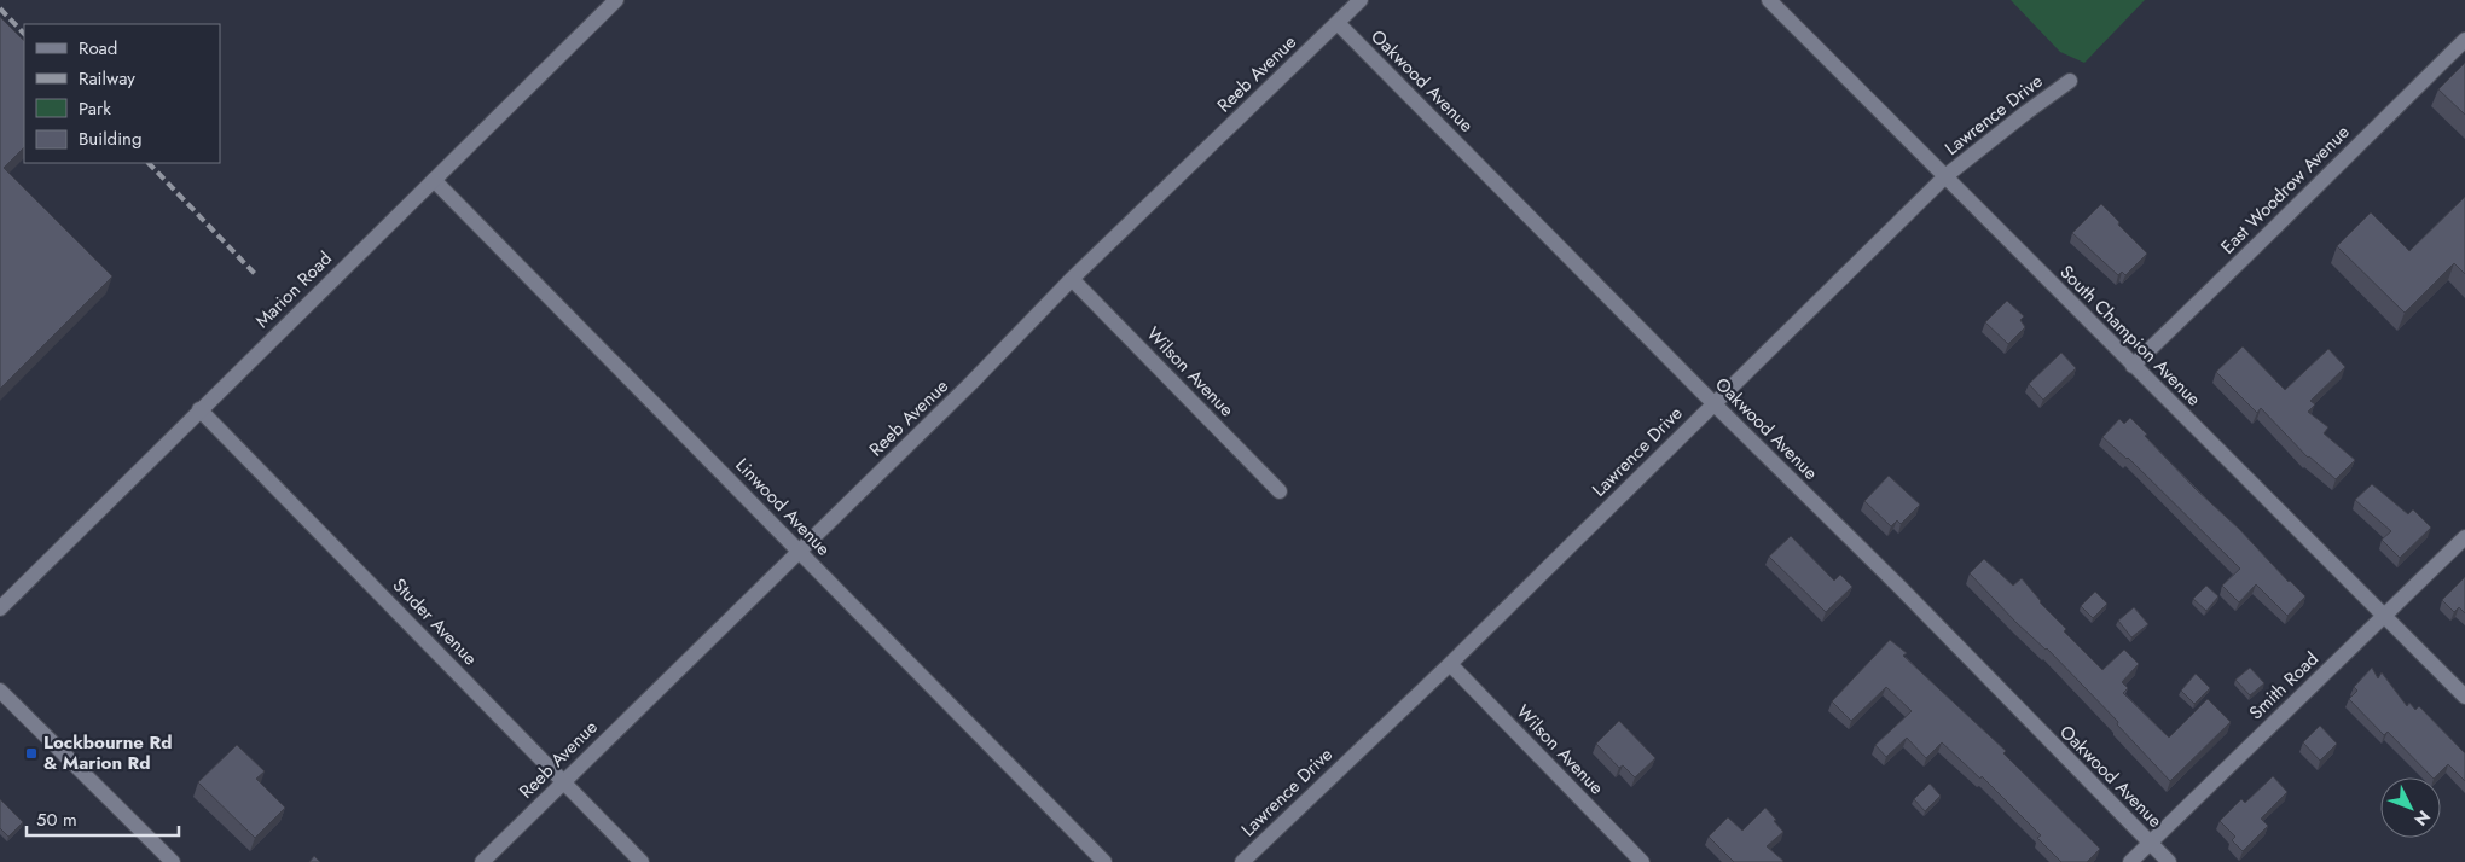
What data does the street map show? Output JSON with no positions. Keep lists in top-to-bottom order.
{
  "streets": {
    "street": [
      "Reeb Avenue",
      "Oakwood Avenue",
      "Lawrence Drive",
      "East Woodrow Avenue",
      "Marion Road",
      "South Champion Avenue",
      "Wilson Avenue",
      "Linwood Avenue",
      "Studer Avenue",
      "Smith Road"
    ]
  },
  "crossings": [
    ["Reeb Avenue", "Oakwood Avenue"],
    ["Reeb Avenue", "Wilson Avenue"],
    ["Reeb Avenue", "Linwood Avenue"],
    ["Reeb Avenue", "Studer Avenue"],
    ["Oakwood Avenue", "Lawrence Drive"],
    ["Oakwood Avenue", "Smith Road"],
    ["Lawrence Drive", "South Champion Avenue"],
    ["Lawrence Drive", "Wilson Avenue"],
    ["East Woodrow Avenue", "South Champion Avenue"],
    ["Marion Road", "Linwood Avenue"],
    ["Marion Road", "Studer Avenue"],
    ["South Champion Avenue", "Smith Road"]
  ],
  "places": {
    "transit": ["Lockbourne Rd & Marion Rd"]
  },
  "legend": [
    "Road",
    "Railway",
    "Park",
    "Building"
  ],
  "scale_bar": "50 m",
  "north": "bottom right"
}
